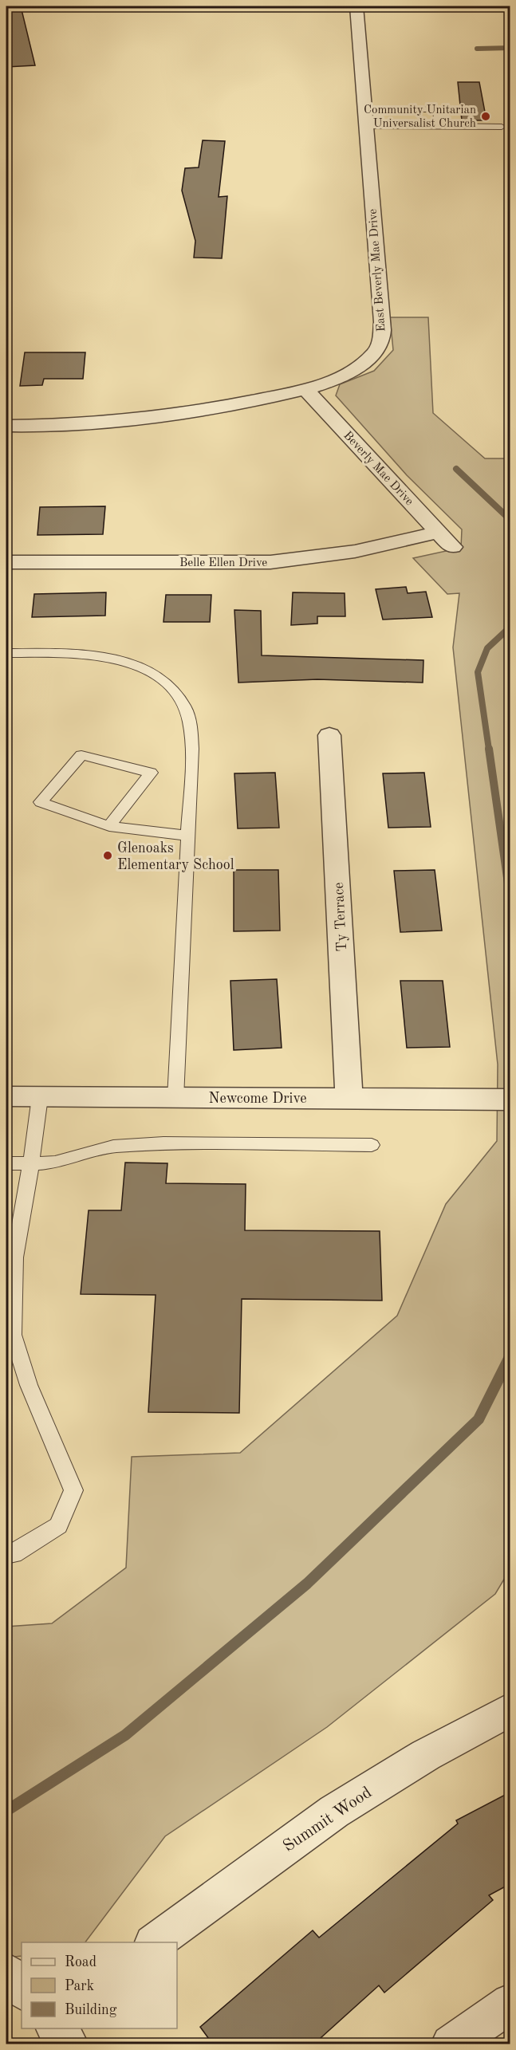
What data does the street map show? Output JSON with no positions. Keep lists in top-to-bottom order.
{
  "streets": {
    "street": [
      "East Beverly Mae Drive",
      "Beverly Mae Drive",
      "Belle Ellen Drive",
      "Ty Terrace",
      "Newcome Drive",
      "Summit Wood"
    ]
  },
  "crossings": [
    ["East Beverly Mae Drive", "Beverly Mae Drive"],
    ["Beverly Mae Drive", "Belle Ellen Drive"],
    ["Ty Terrace", "Newcome Drive"]
  ],
  "places": ["Community Unitarian Universalist Church", "Glenoaks Elementary School"],
  "legend": ["Road", "Park", "Building"]
}
